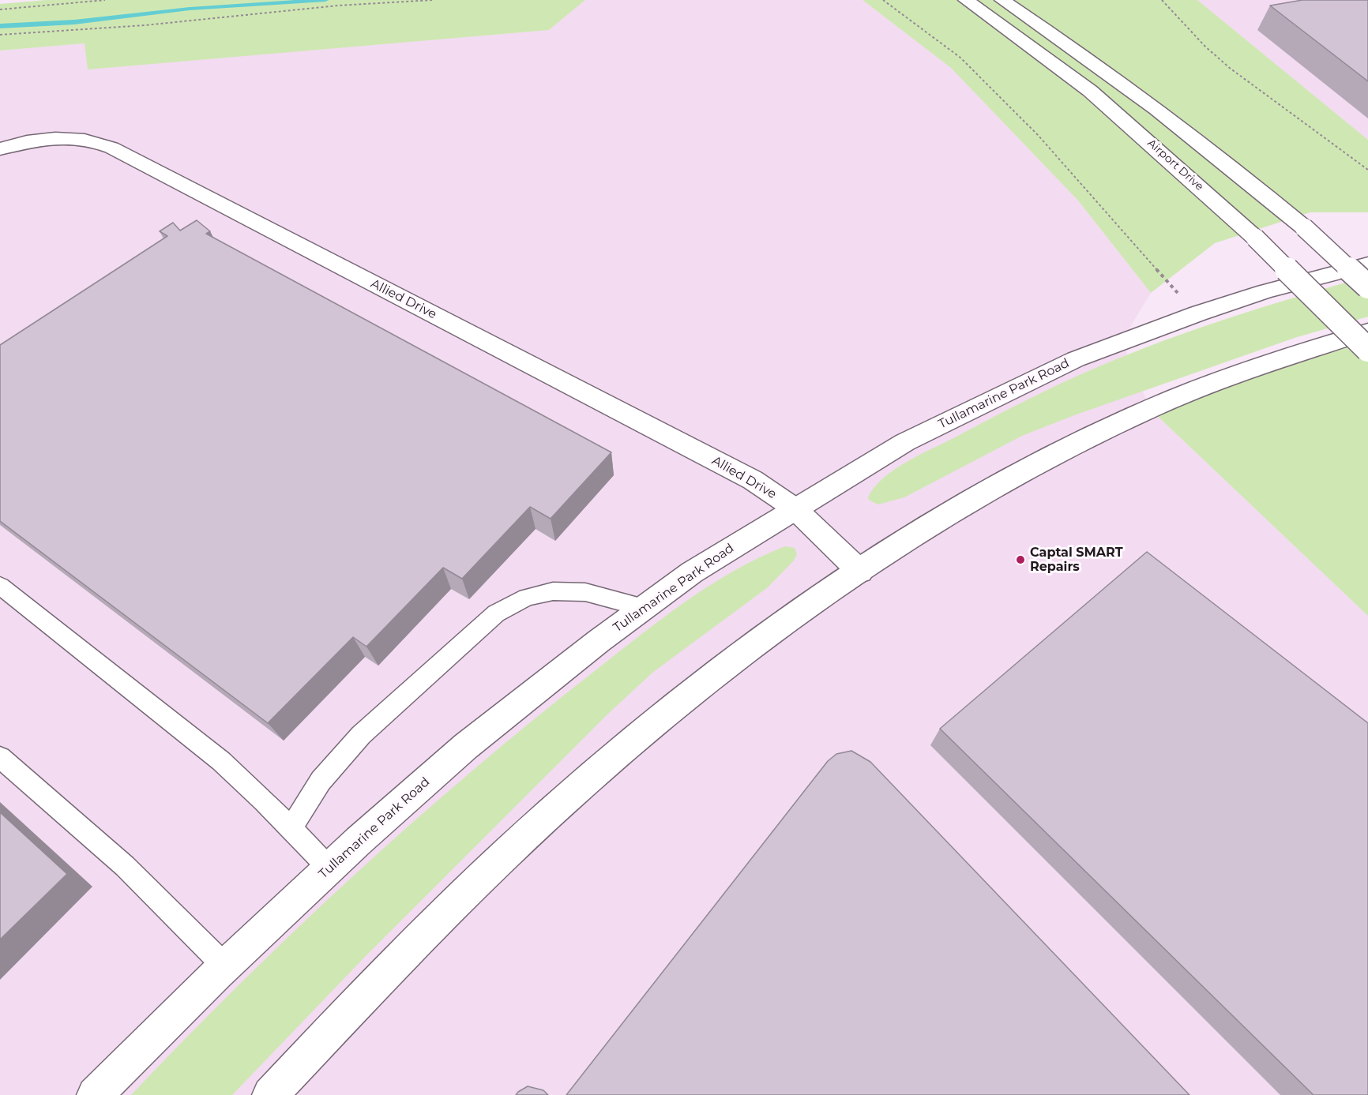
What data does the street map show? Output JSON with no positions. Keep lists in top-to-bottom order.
{
  "streets": {
    "street": ["Airport Drive", "Allied Drive", "Tullamarine Park Road"]
  },
  "crossings": [
    ["Allied Drive", "Tullamarine Park Road"]
  ],
  "places": ["Captal SMART Repairs"]
}
